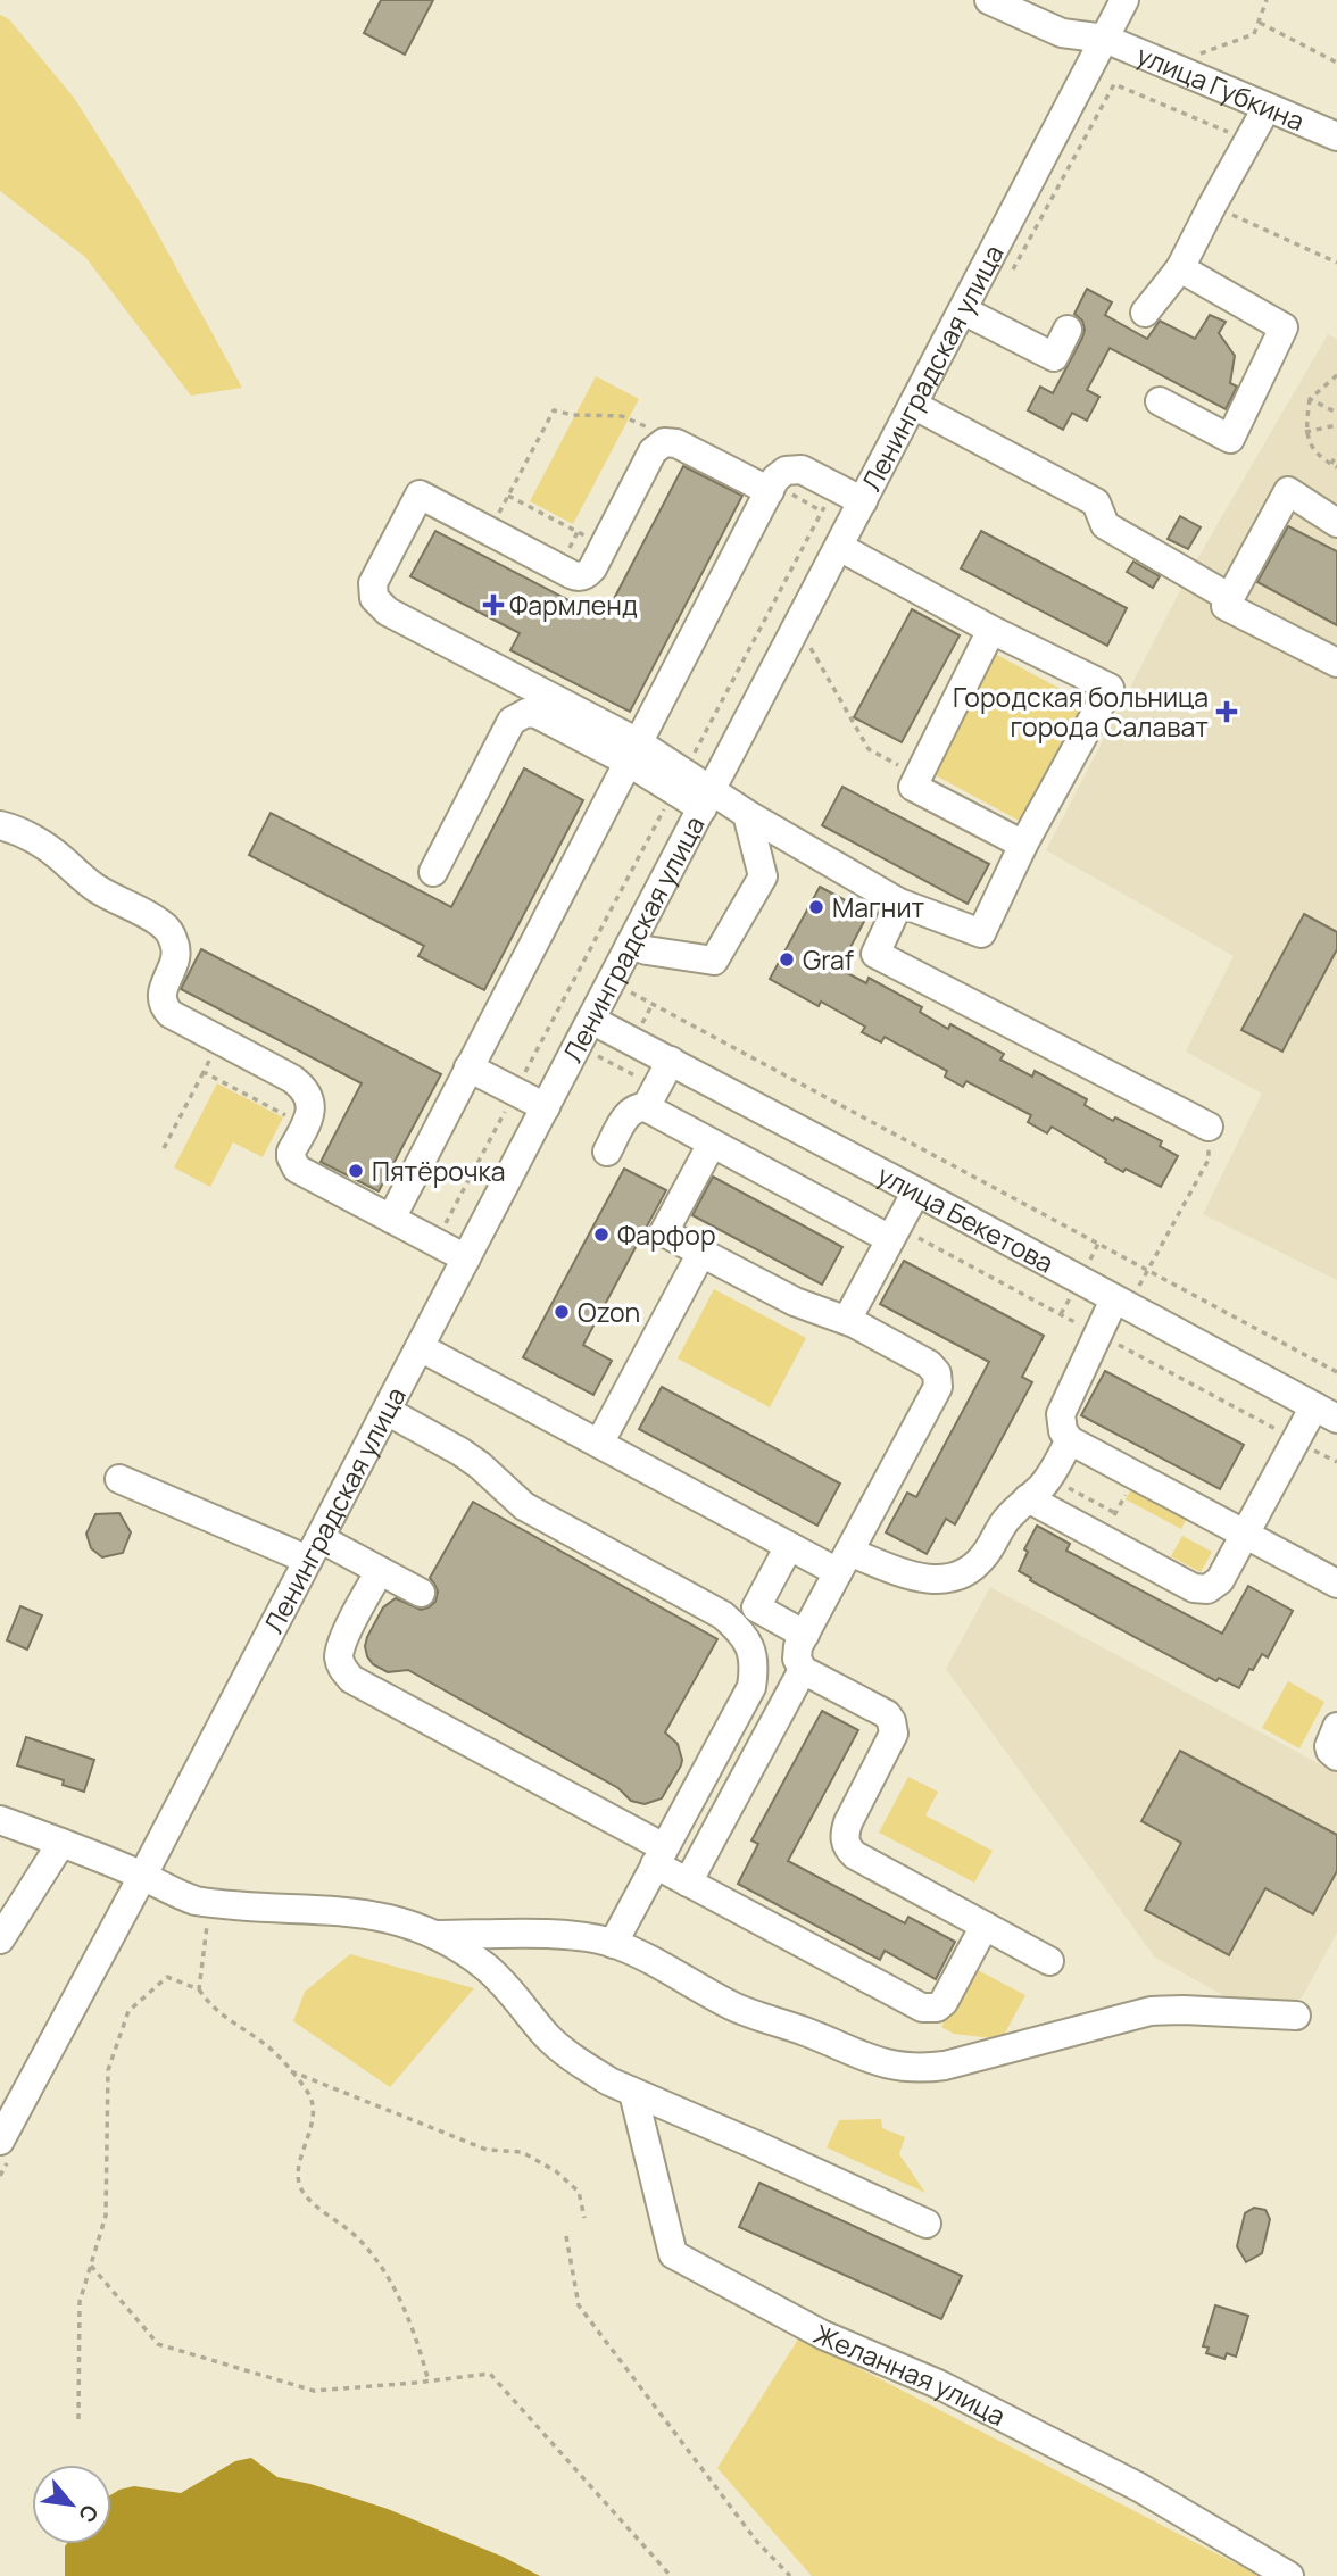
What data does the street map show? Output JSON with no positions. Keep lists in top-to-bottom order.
{
  "streets": {
    "street": [
      "улица Губкина",
      "Ленинградская улица",
      "улица Бекетова",
      "Желанная улица"
    ]
  },
  "crossings": [
    ["улица Губкина", "Ленинградская улица"],
    ["Ленинградская улица", "улица Бекетова"]
  ],
  "places": {
    "health": ["Фармленд", "Городская больница города Салават"],
    "other": [
      "Магнит",
      "Graf",
      "Пятёрочка",
      "Фарфор",
      "Ozon"
    ]
  },
  "north": "bottom right"
}
